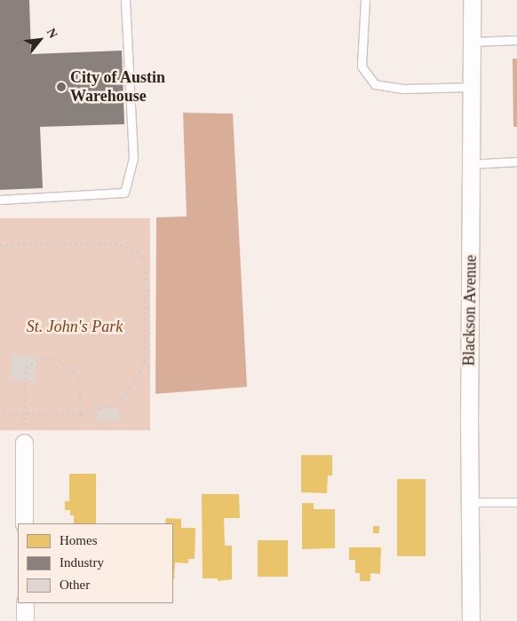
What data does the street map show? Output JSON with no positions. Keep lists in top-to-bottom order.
{
  "streets": {
    "street": ["Blackson Avenue"]
  },
  "parks": ["St. John's Park"],
  "places": ["City of Austin Warehouse"],
  "legend": ["Homes", "Industry", "Other"],
  "north": "top right"
}
